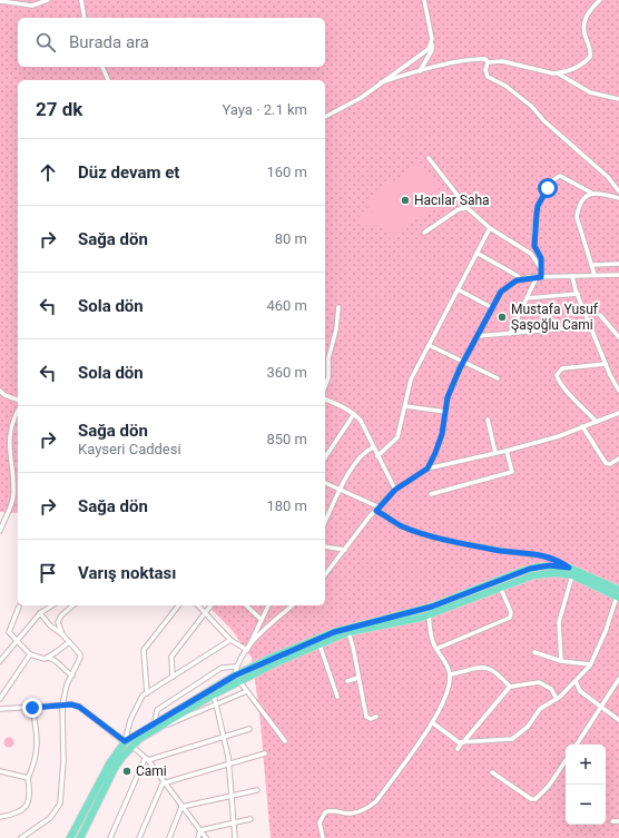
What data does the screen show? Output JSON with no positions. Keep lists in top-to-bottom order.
{
  "places": ["Hacılar Saha", "Mustafa Yusuf Şaşoğlu Cami", "Cami"],
  "page": {
    "search": "Burada ara",
    "heading": ["27 dk", "Yaya · 2.1 km"],
    "list": [
      ["Düz devam et", "160 m"],
      ["Sağa dön", "80 m"],
      ["Sola dön", "460 m"],
      ["Sola dön", "360 m"],
      ["Sağa dön", "Kayseri Caddesi", "850 m"],
      ["Sağa dön", "180 m"],
      "Varış noktası"
    ],
    "map_buttons": ["+", "−"]
  }
}
